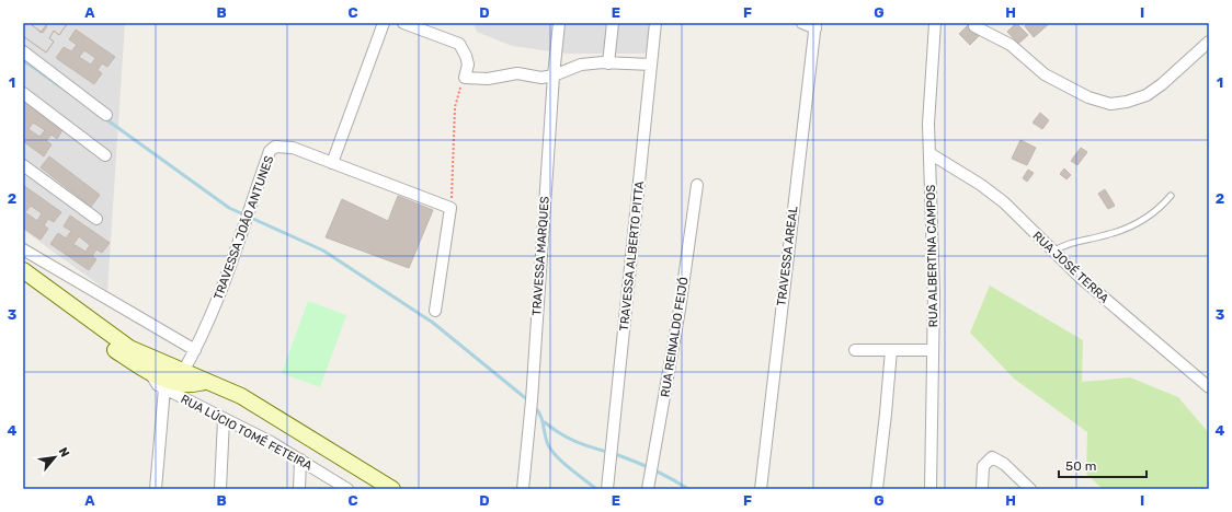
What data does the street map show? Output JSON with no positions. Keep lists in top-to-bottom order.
{
  "streets": {
    "main road": ["RUA LÚCIO TOMÉ FETEIRA"],
    "street": [
      "TRAVESSA JOÃO ANTUNES",
      "TRAVESSA MARQUES",
      "TRAVESSA ALBERTO PITTA",
      "TRAVESSA AREAL",
      "RUA ALBERTINA CAMPOS",
      "RUA JOSÉ TERRA",
      "RUA REINALDO FEIJÓ"
    ]
  },
  "crossings": [
    ["TRAVESSA JOÃO ANTUNES", "RUA LÚCIO TOMÉ FETEIRA"],
    ["RUA ALBERTINA CAMPOS", "RUA JOSÉ TERRA"]
  ],
  "scale_bar": "50 m",
  "north": "top right",
  "grid": {
    "columns": [
      "A",
      "B",
      "C",
      "D",
      "E",
      "F",
      "G",
      "H",
      "I"
    ],
    "rows": [
      "1",
      "2",
      "3",
      "4"
    ]
  }
}
